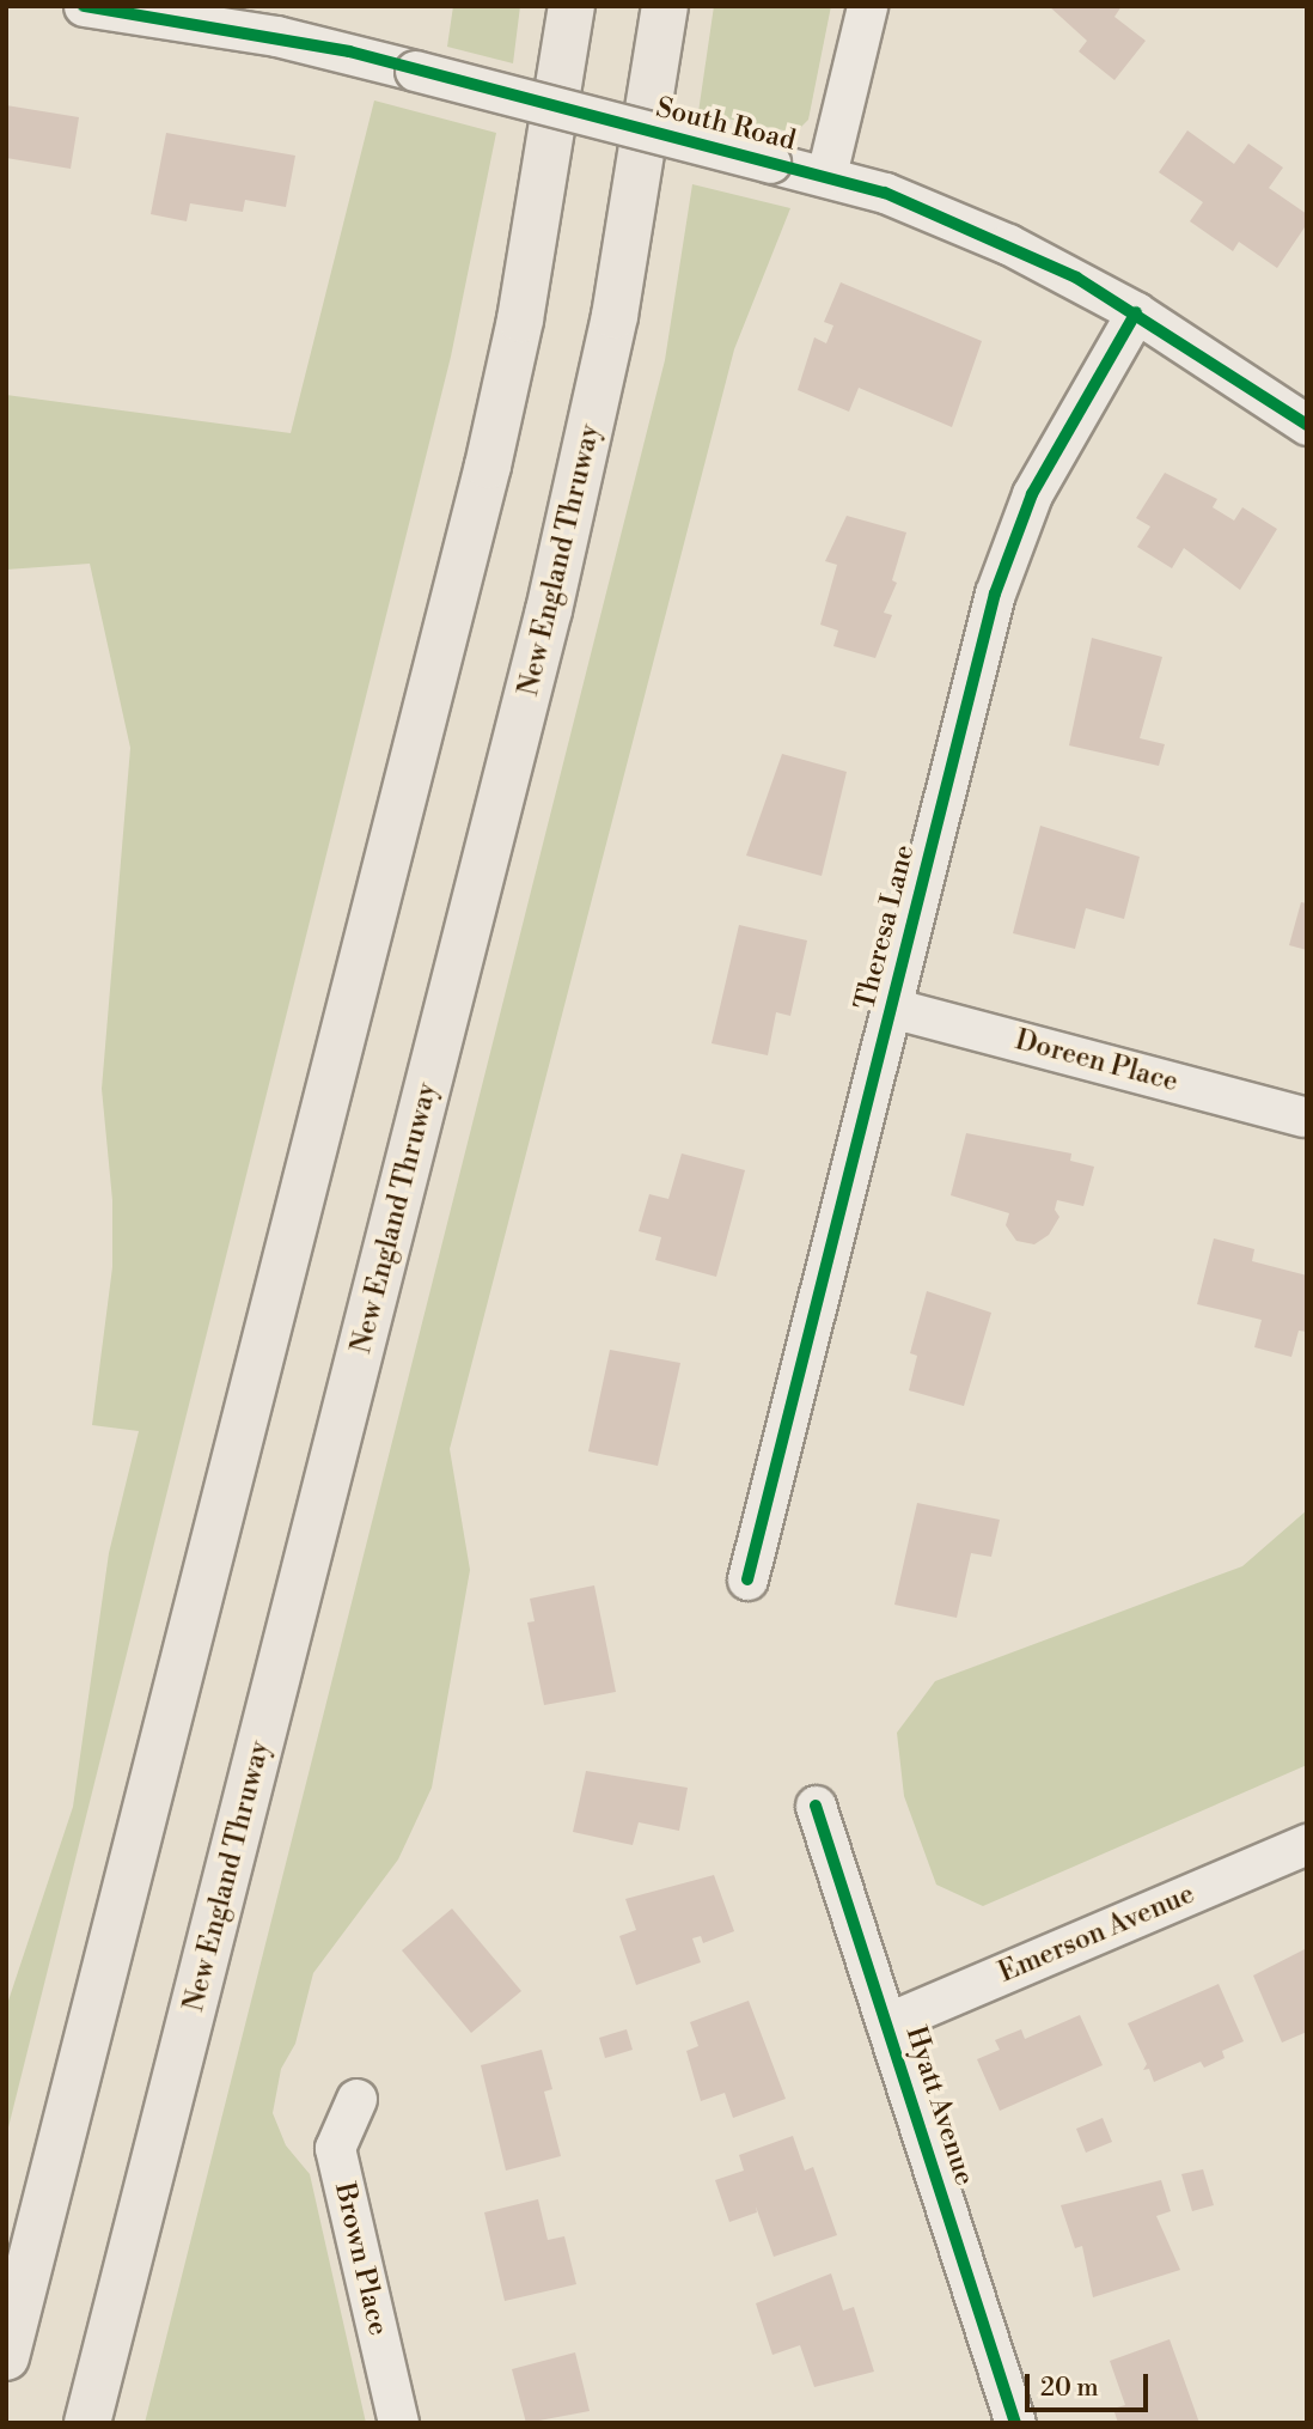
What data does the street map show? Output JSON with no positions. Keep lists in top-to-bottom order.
{
  "streets": {
    "highway": ["New England Thruway"],
    "street": [
      "South Road",
      "Theresa Lane",
      "Doreen Place",
      "Emerson Avenue",
      "Hyatt Avenue",
      "Brown Place"
    ]
  },
  "crossings": [
    ["South Road", "Theresa Lane"],
    ["Theresa Lane", "Doreen Place"],
    ["Emerson Avenue", "Hyatt Avenue"]
  ],
  "scale_bar": "20 m"
}
